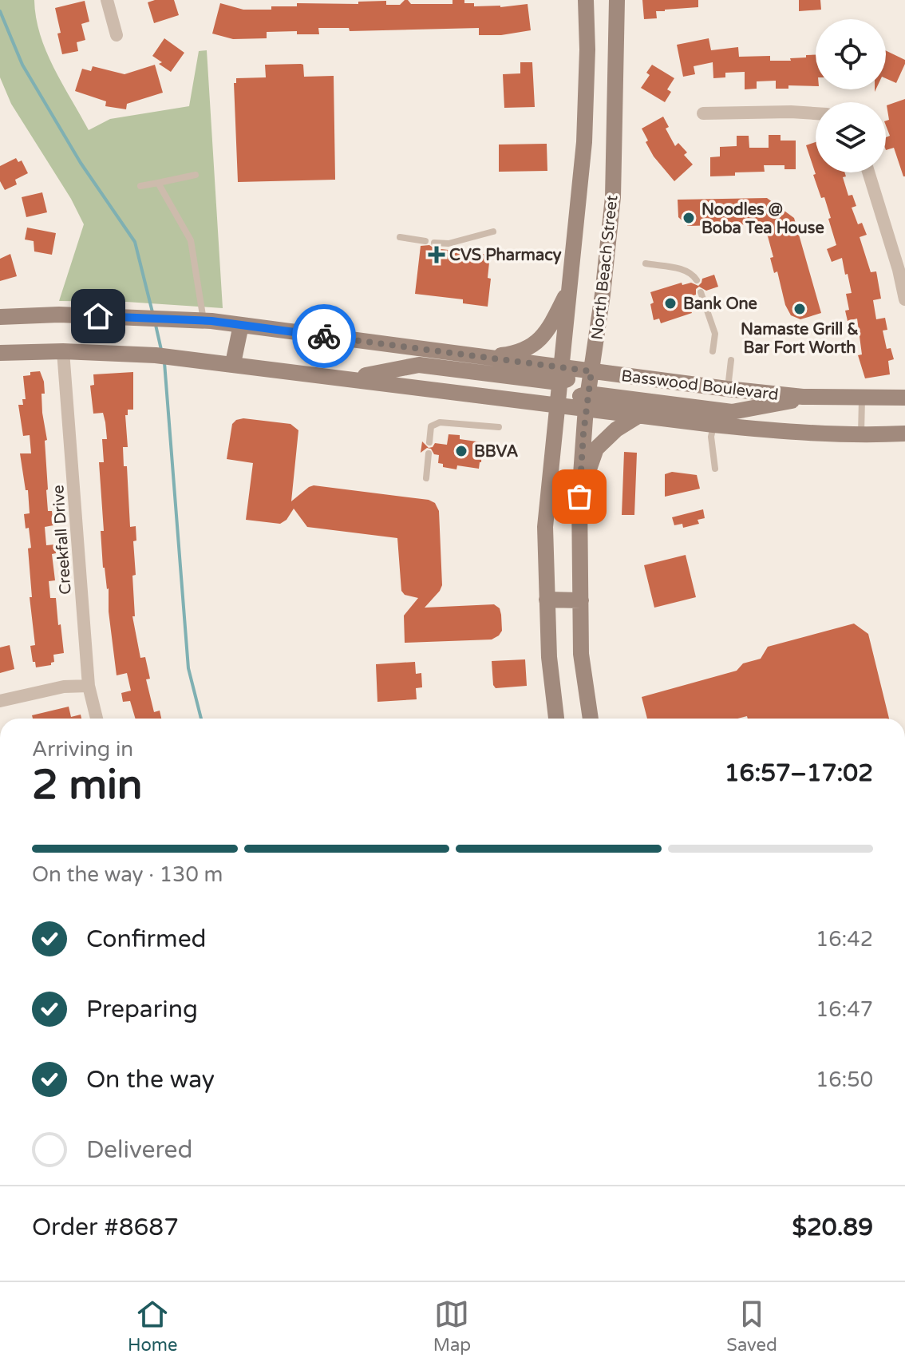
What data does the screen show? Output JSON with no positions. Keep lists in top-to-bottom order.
{
  "streets": {
    "main road": ["North Beach Street", "Basswood Boulevard"],
    "street": ["Creekfall Drive"]
  },
  "crossings": [
    ["North Beach Street", "Basswood Boulevard"]
  ],
  "places": {
    "other": [
      "Noodles @ Boba Tea House",
      "Bank One",
      "Namaste Grill & Bar Fort Worth",
      "BBVA"
    ],
    "health": ["CVS Pharmacy"]
  },
  "page": {
    "heading": ["2 min", "Arriving in", "16:57–17:02"],
    "panel": ["Order #8687", "$20.89"],
    "bar": "On the way · 130 m",
    "list": [
      ["Confirmed", "16:42"],
      ["Preparing", "16:47"],
      ["On the way", "16:50"],
      "Delivered"
    ],
    "tabs": ["Home", "Map", "Saved"]
  }
}
